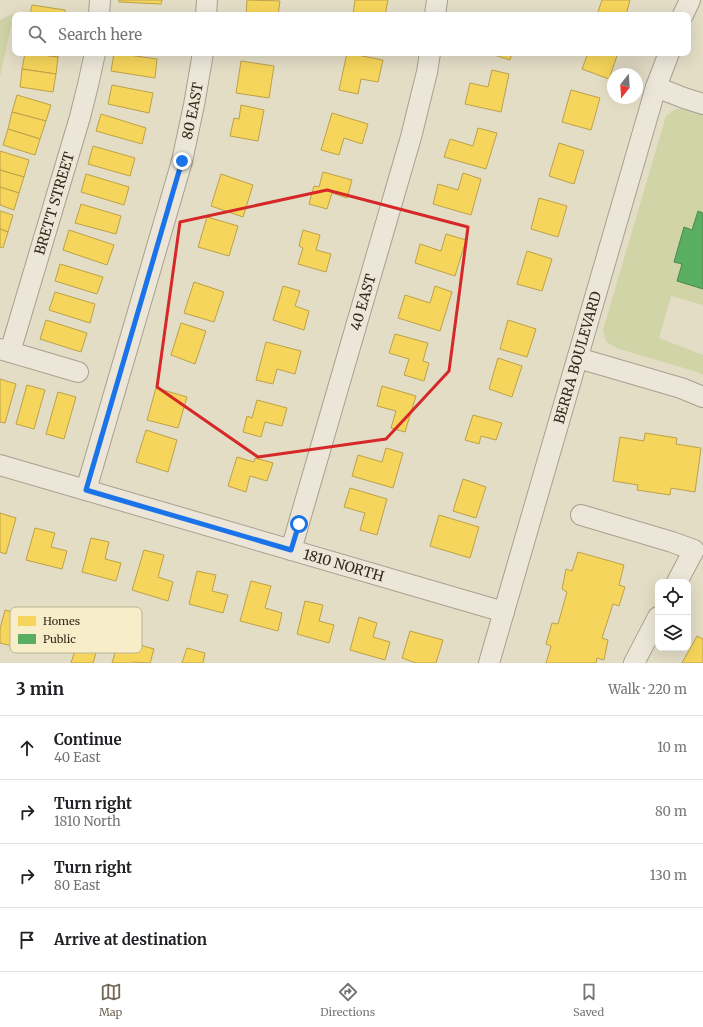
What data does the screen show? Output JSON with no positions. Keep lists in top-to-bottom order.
{
  "streets": {
    "street": [
      "80 EAST",
      "BRETT STREET",
      "40 EAST",
      "BERRA BOULEVARD",
      "1810 NORTH"
    ]
  },
  "crossings": [
    ["80 EAST", "1810 NORTH"],
    ["40 EAST", "1810 NORTH"],
    ["BERRA BOULEVARD", "1810 NORTH"]
  ],
  "legend": ["Homes", "Public"],
  "north": "bottom",
  "page": {
    "search": "Search here",
    "heading": ["3 min", "Walk · 220 m"],
    "list": [
      ["Continue", "40 East", "10 m"],
      ["Turn right", "1810 North", "80 m"],
      ["Turn right", "80 East", "130 m"],
      "Arrive at destination"
    ],
    "nav": ["Map", "Directions", "Saved"]
  }
}
